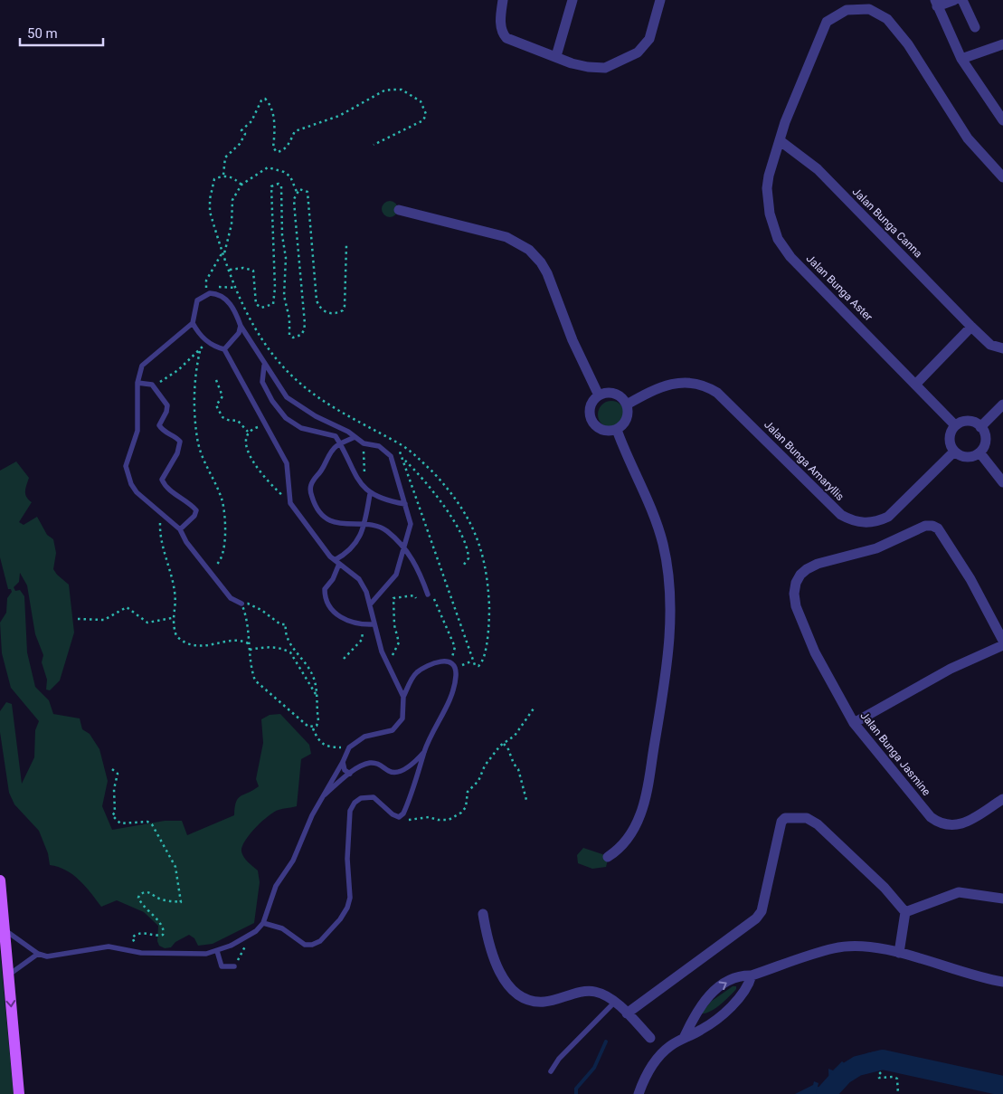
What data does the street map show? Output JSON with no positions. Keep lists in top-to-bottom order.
{
  "streets": {
    "street": [
      "Jalan Bunga Canna",
      "Jalan Bunga Aster",
      "Jalan Bunga Amaryllis",
      "Jalan Bunga Jasmine"
    ]
  },
  "crossings": [
    ["Jalan Bunga Canna", "Jalan Bunga Aster"],
    ["Jalan Bunga Aster", "Jalan Bunga Amaryllis"]
  ],
  "scale_bar": "50 m"
}
